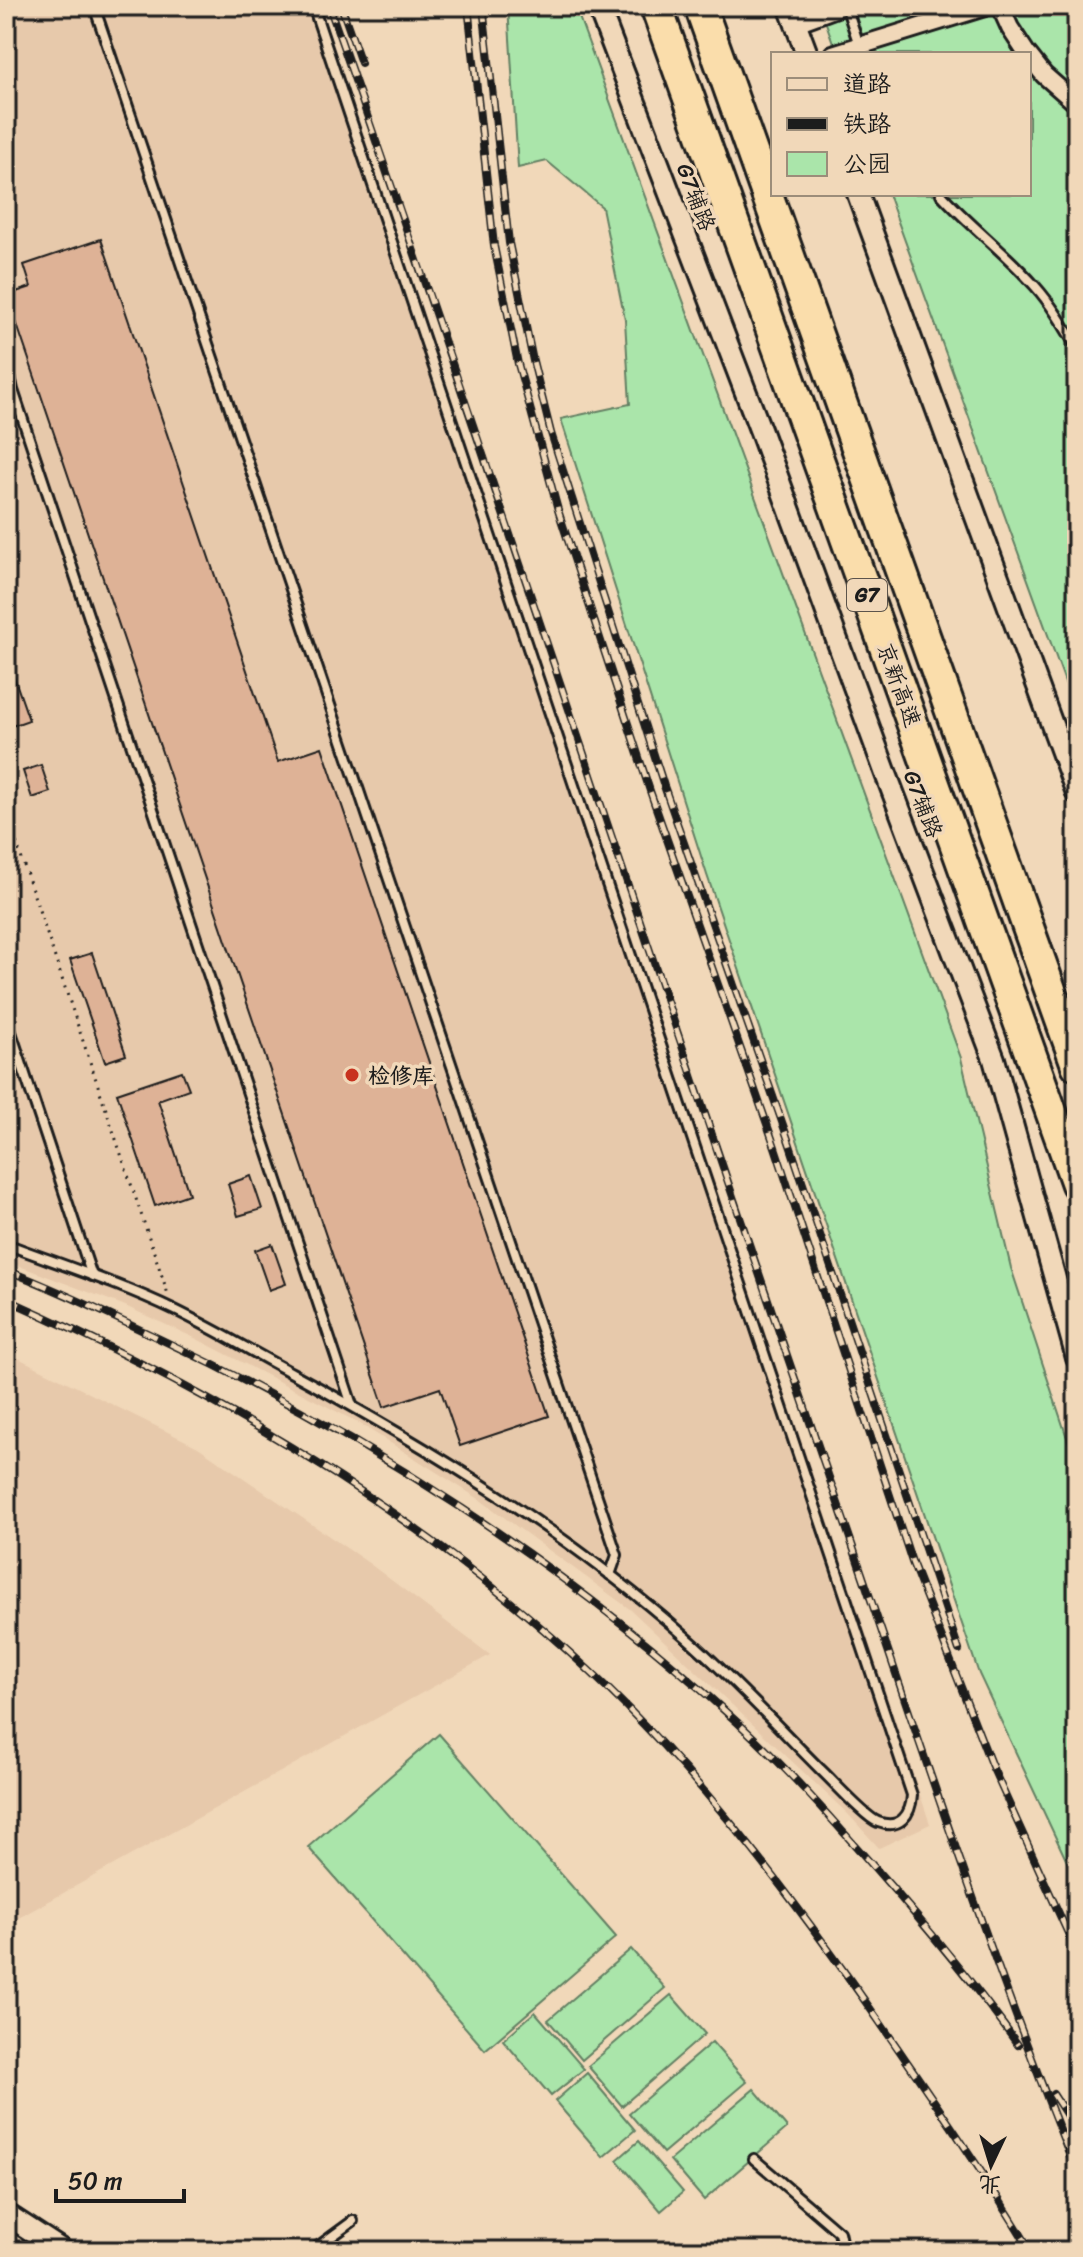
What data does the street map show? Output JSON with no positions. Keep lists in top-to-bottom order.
{
  "streets": {
    "highway": ["G7", "京新高速"],
    "street": ["G7辅路"]
  },
  "places": ["检修库"],
  "legend": ["道路", "铁路", "公园"],
  "scale_bar": "50 m",
  "north": "bottom"
}
